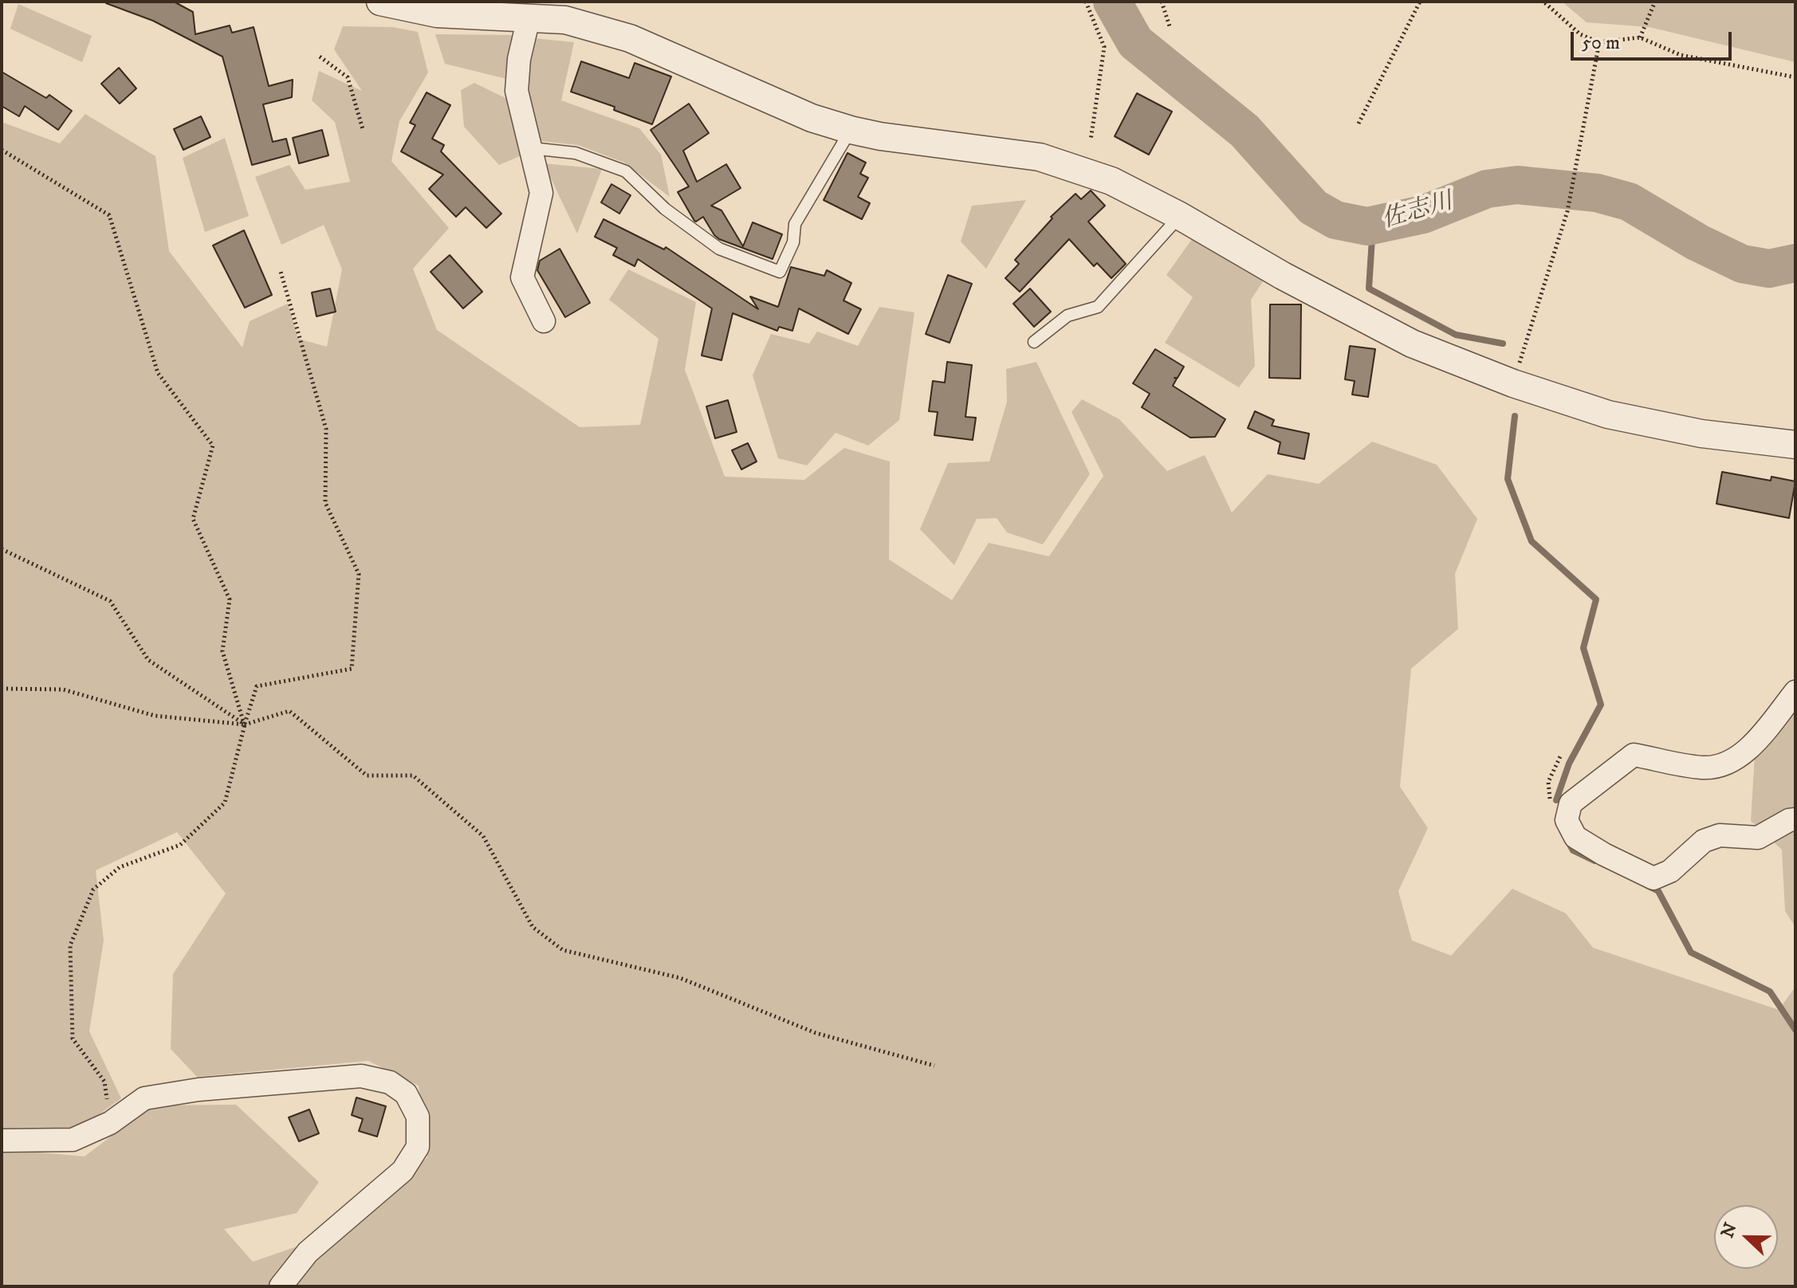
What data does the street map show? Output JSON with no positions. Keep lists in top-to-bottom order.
{
  "water": ["佐志川"],
  "scale_bar": "50 m",
  "north": "left"
}
